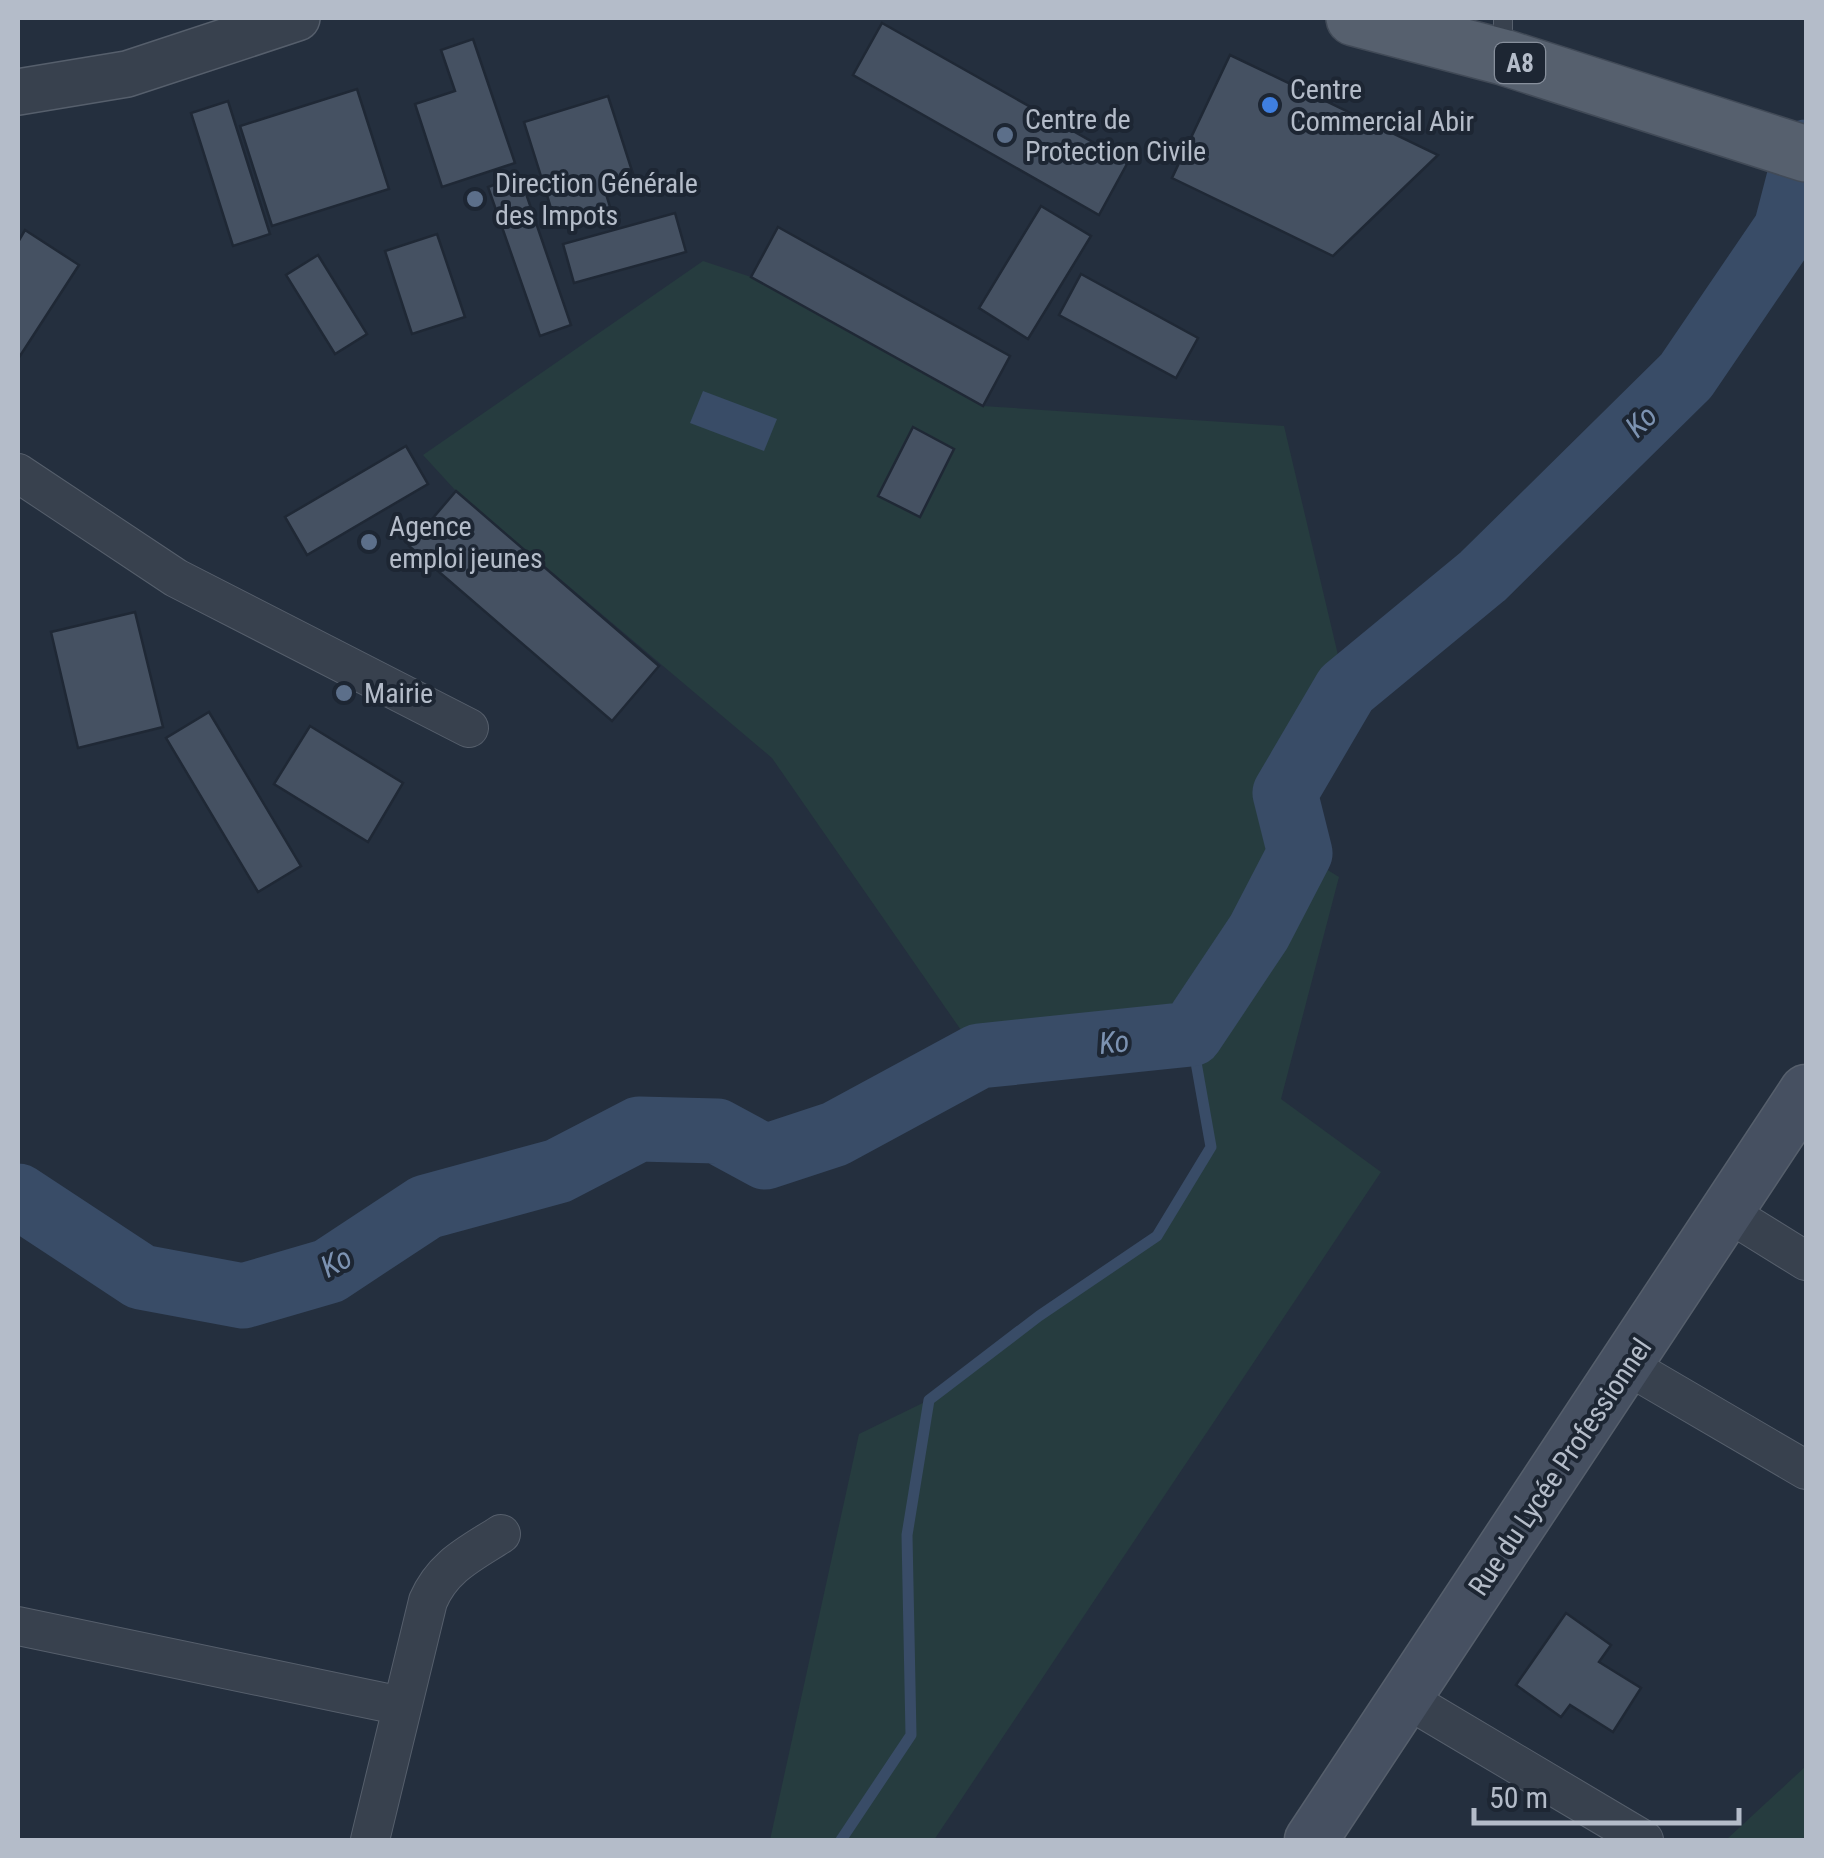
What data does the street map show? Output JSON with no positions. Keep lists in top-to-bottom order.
{
  "streets": {
    "main road": ["A8", "Rue du Lycée Professionnel"]
  },
  "water": ["Ko"],
  "places": [
    "Centre Commercial Abir",
    "Centre de Protection Civile",
    "Direction Générale des Impots",
    "Agence emploi jeunes",
    "Mairie"
  ],
  "scale_bar": "50 m"
}
